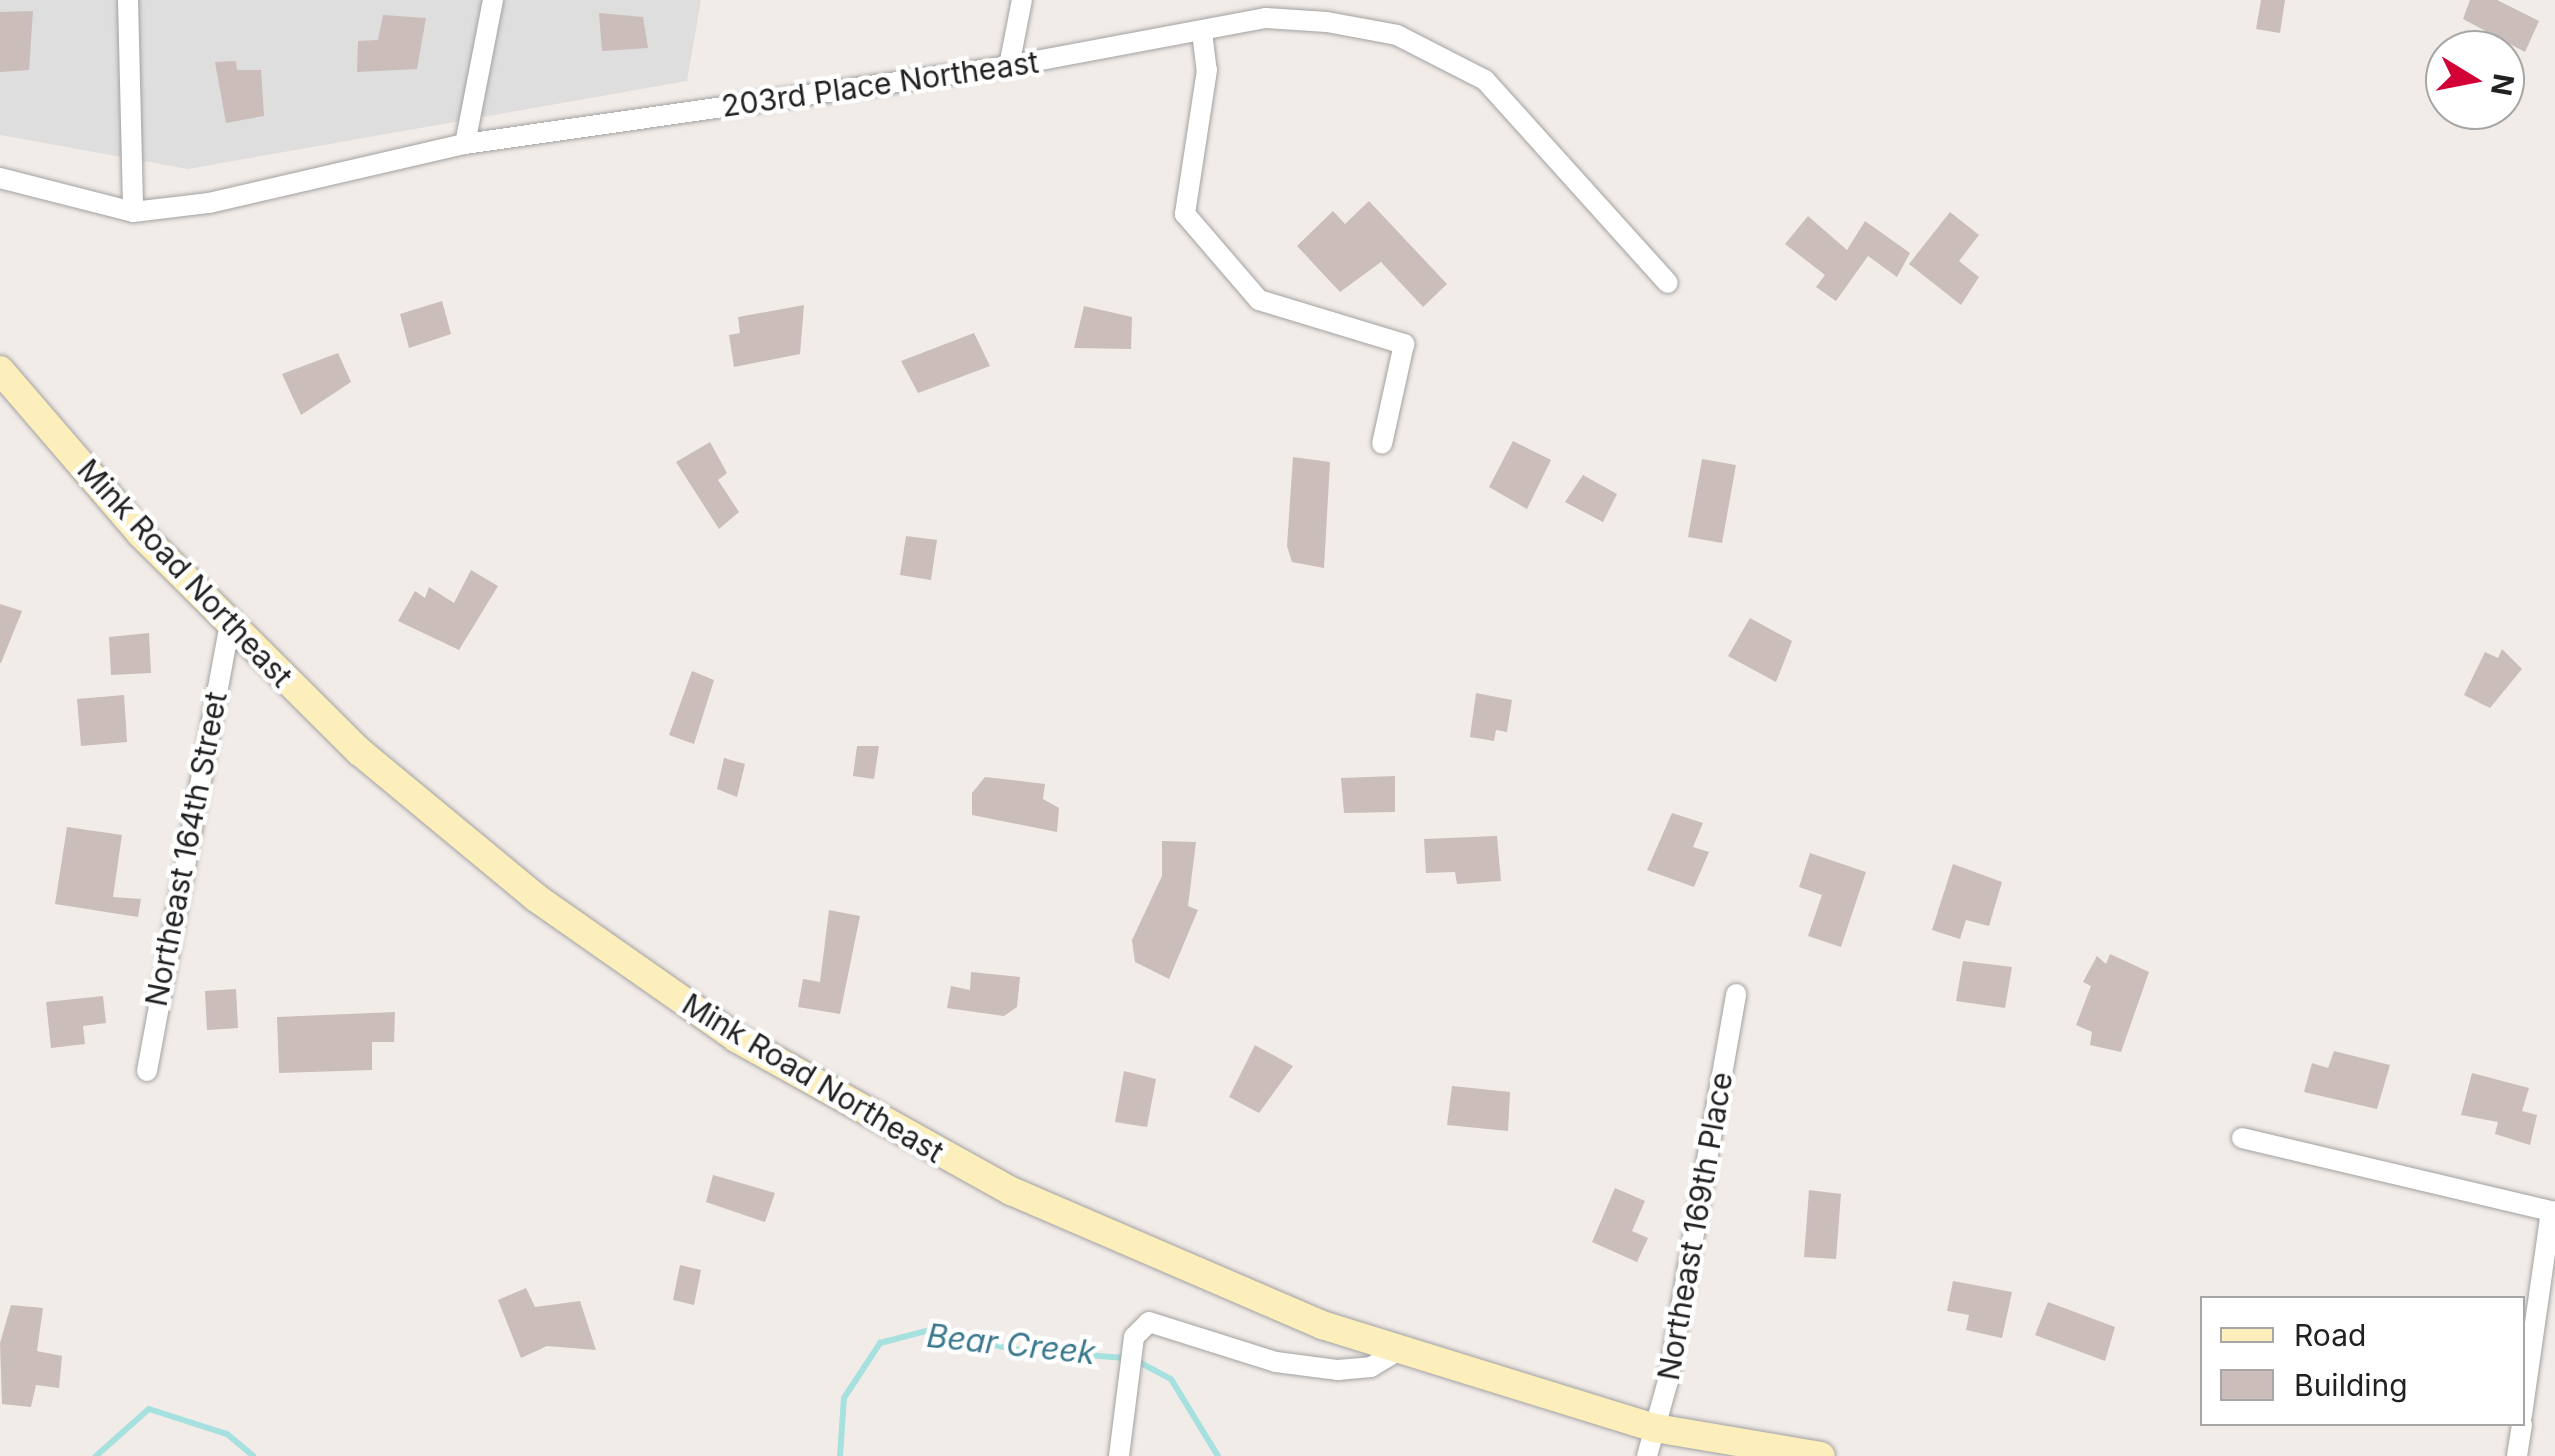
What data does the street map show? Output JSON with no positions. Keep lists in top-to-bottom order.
{
  "streets": {
    "street": [
      "203rd Place Northeast",
      "Mink Road Northeast",
      "Northeast 164th Street",
      "Northeast 169th Place"
    ]
  },
  "crossings": [
    ["Mink Road Northeast", "Northeast 164th Street"],
    ["Mink Road Northeast", "Northeast 169th Place"]
  ],
  "water": ["Bear Creek"],
  "legend": ["Road", "Building"],
  "north": "right"
}
